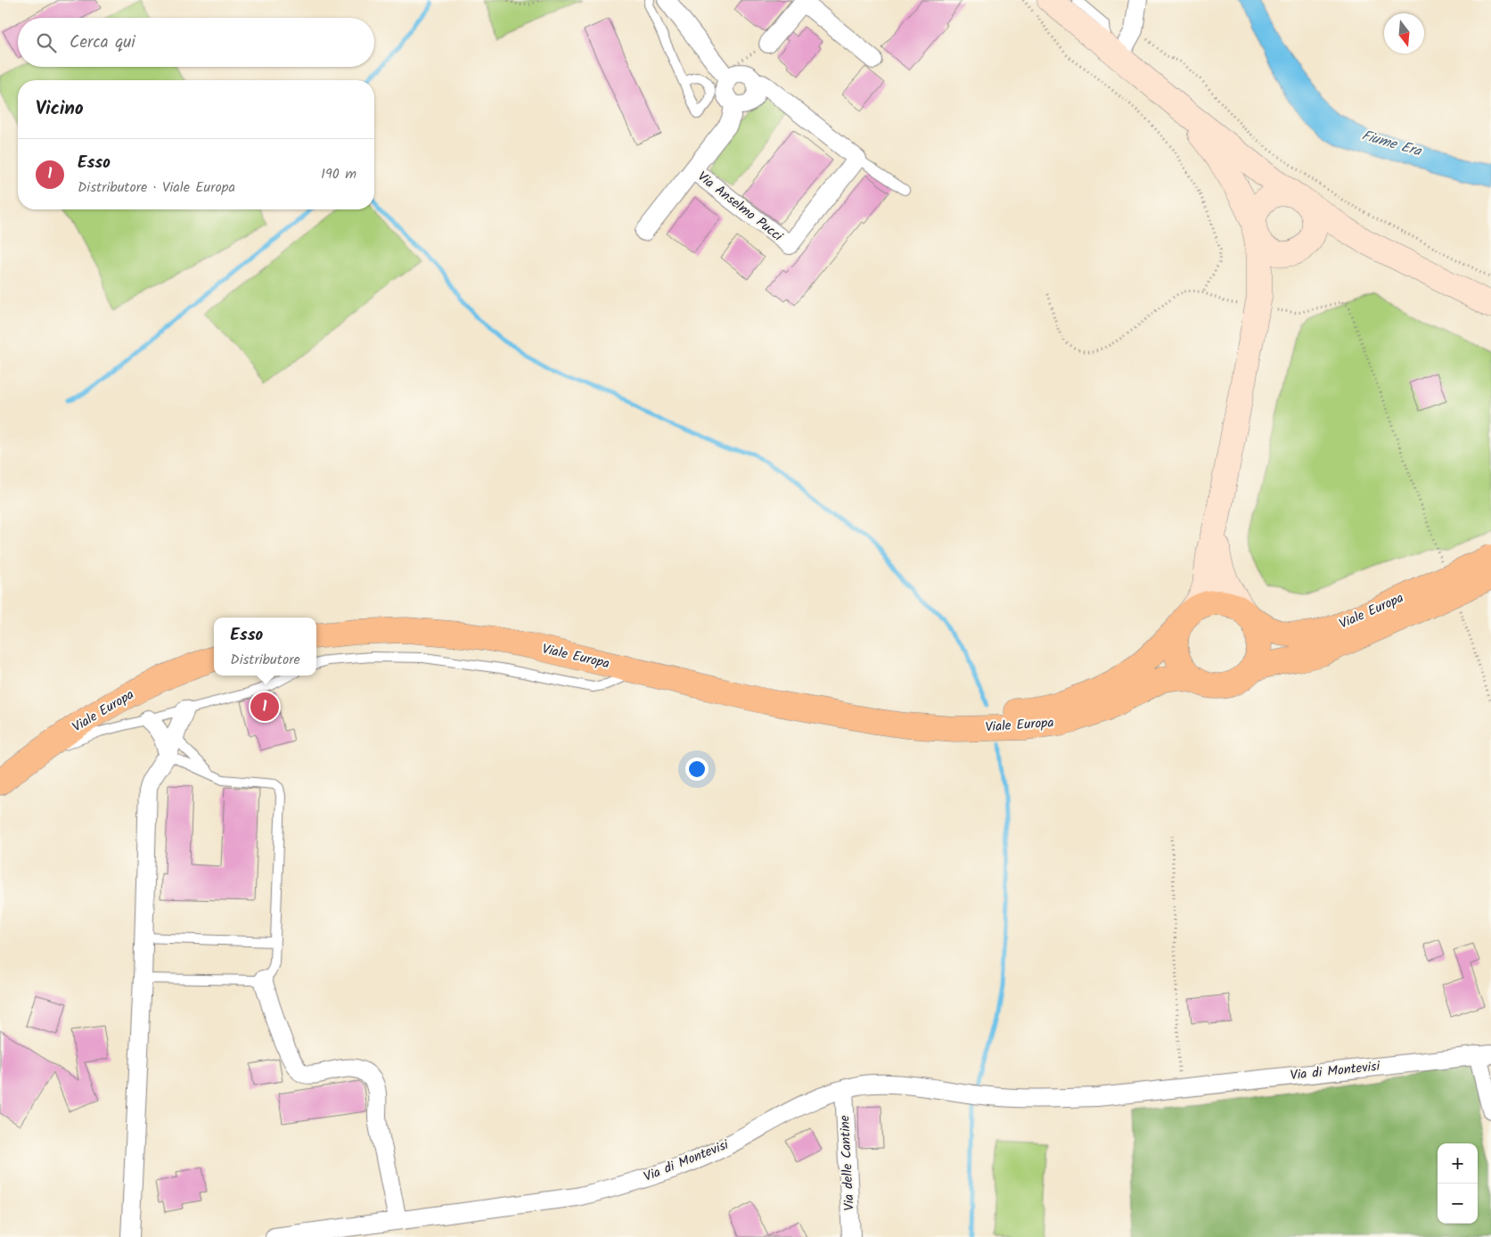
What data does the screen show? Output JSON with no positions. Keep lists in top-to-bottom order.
{
  "streets": {
    "main road": ["Viale Europa"],
    "street": ["Via Anselmo Pucci", "Via di Montevisi", "Via delle Cantine"]
  },
  "crossings": [
    ["Via di Montevisi", "Via delle Cantine"]
  ],
  "water": ["Fiume Era"],
  "north": "bottom",
  "page": {
    "search": "Cerca qui",
    "heading": "Vicino",
    "list": [
      {
        "mark": "1",
        "name": "Esso",
        "note": "Distributore · Viale Europa",
        "value": "190 m"
      }
    ],
    "popup": ["Esso", "Distributore"],
    "pins": "1",
    "map_buttons": ["+", "−"]
  }
}
